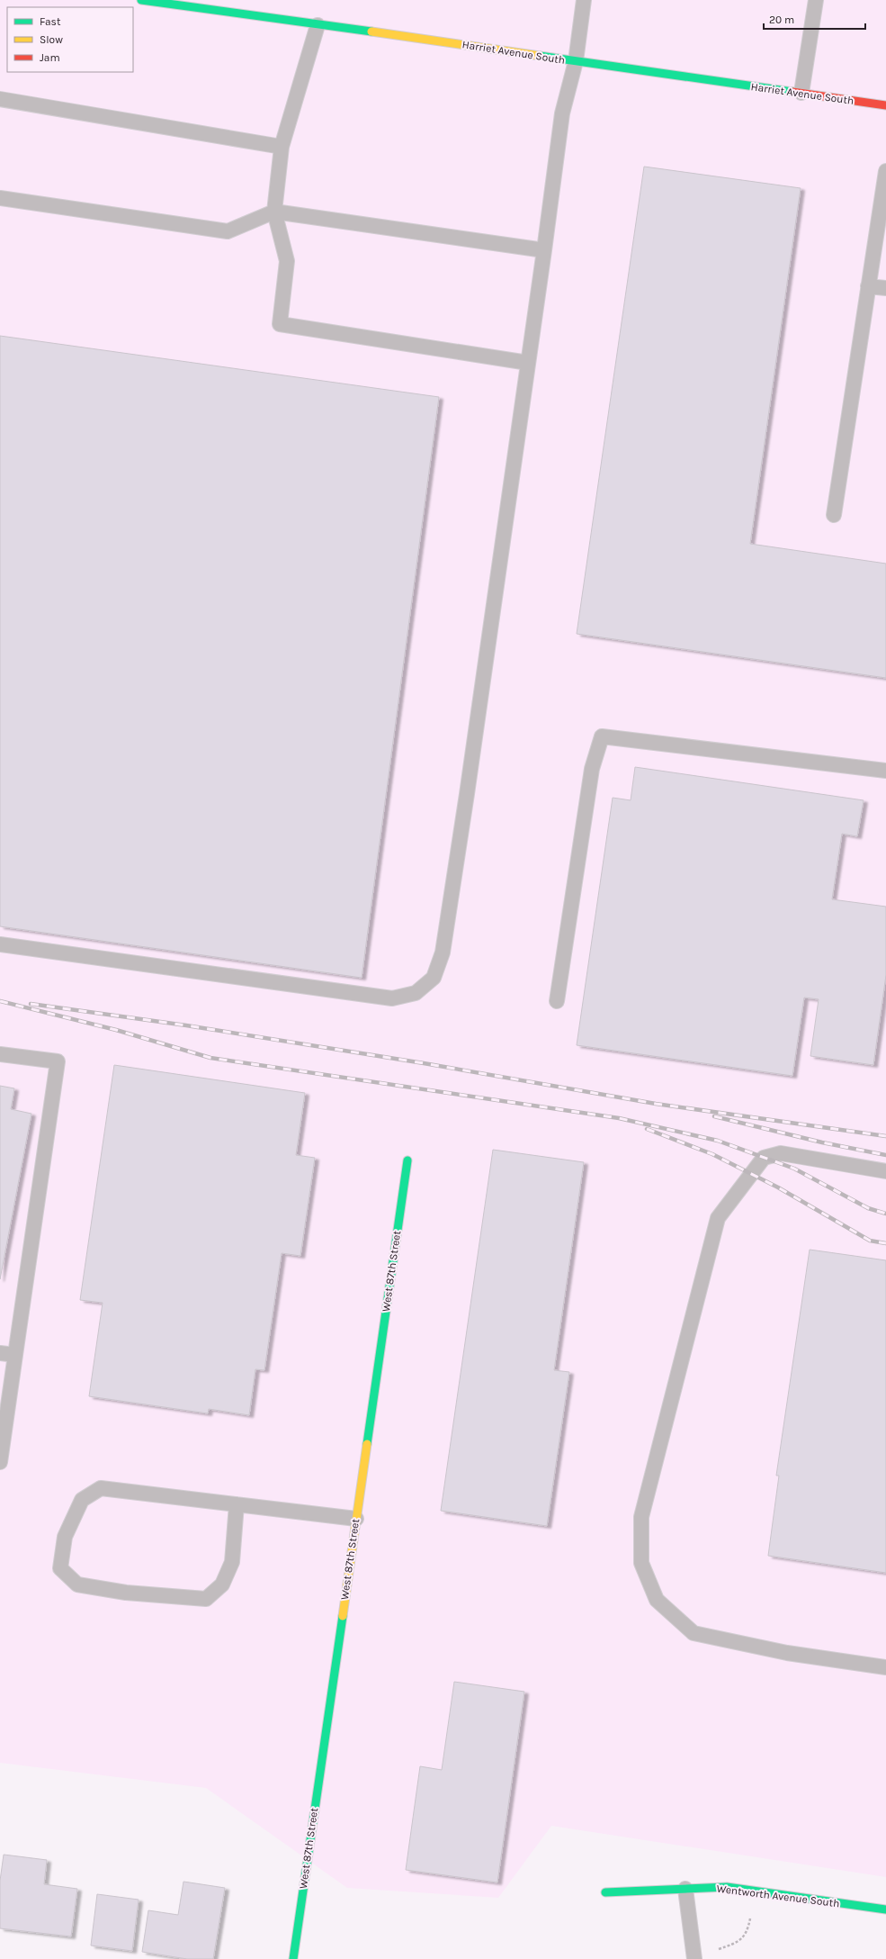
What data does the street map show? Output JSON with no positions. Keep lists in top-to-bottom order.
{
  "streets": {
    "street": ["Harriet Avenue South", "West 87th Street", "Wentworth Avenue South"]
  },
  "legend": ["Fast", "Slow", "Jam"],
  "scale_bar": "20 m"
}
